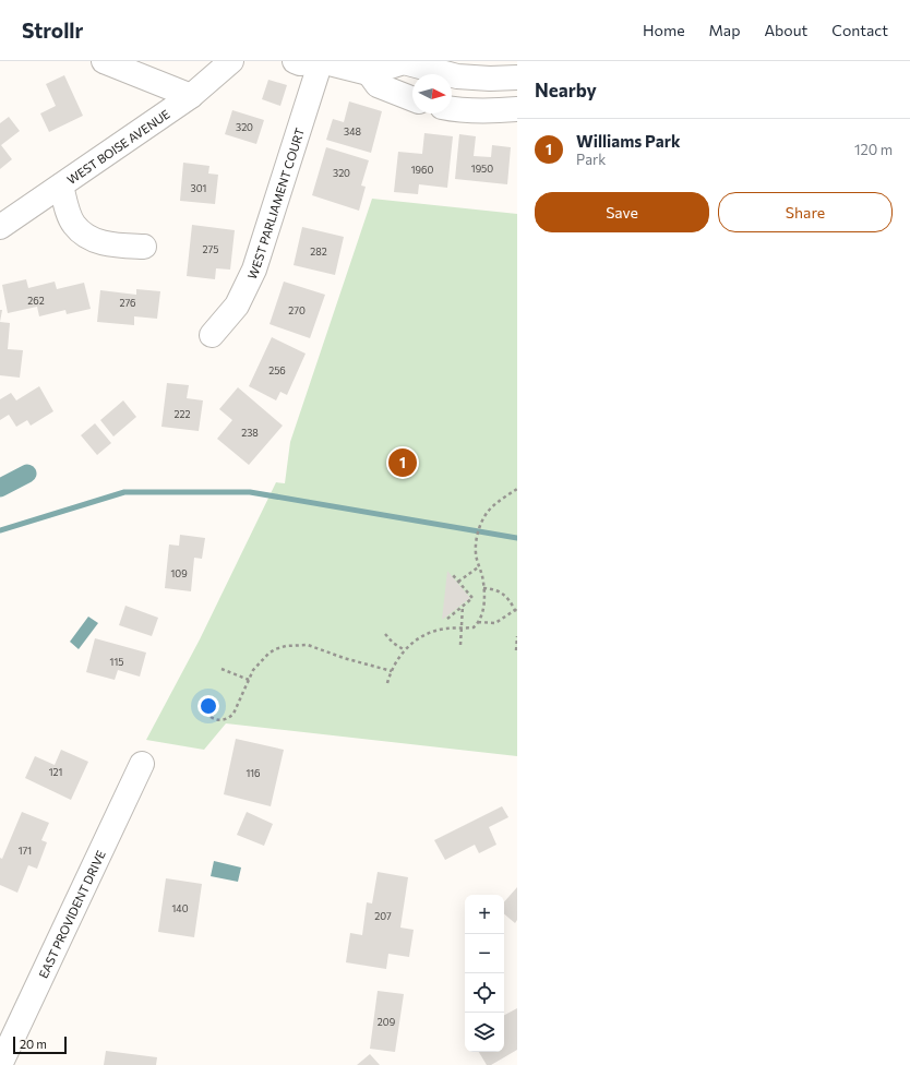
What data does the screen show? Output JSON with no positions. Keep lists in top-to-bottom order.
{
  "streets": {
    "street": ["WEST BOISE AVENUE", "WEST PARLIAMENT COURT", "EAST PROVIDENT DRIVE"]
  },
  "house_numbers": [
    "320",
    "348",
    "1950",
    "1960",
    "320",
    "301",
    "275",
    "282",
    "262",
    "276",
    "270",
    "256",
    "222",
    "238",
    "109",
    "115",
    "121",
    "116",
    "171",
    "140",
    "207",
    "209"
  ],
  "scale_bar": "20 m",
  "north": "right",
  "page": {
    "header": "Strollr",
    "nav": [
      "Home",
      "Map",
      "About",
      "Contact"
    ],
    "heading": "Nearby",
    "list": [
      {
        "mark": "1",
        "name": "Williams Park",
        "note": "Park",
        "value": "120 m"
      }
    ],
    "buttons": ["Save", "Share"],
    "pins": "1",
    "map_buttons": ["+", "−"],
    "scale": "20 m"
  }
}
